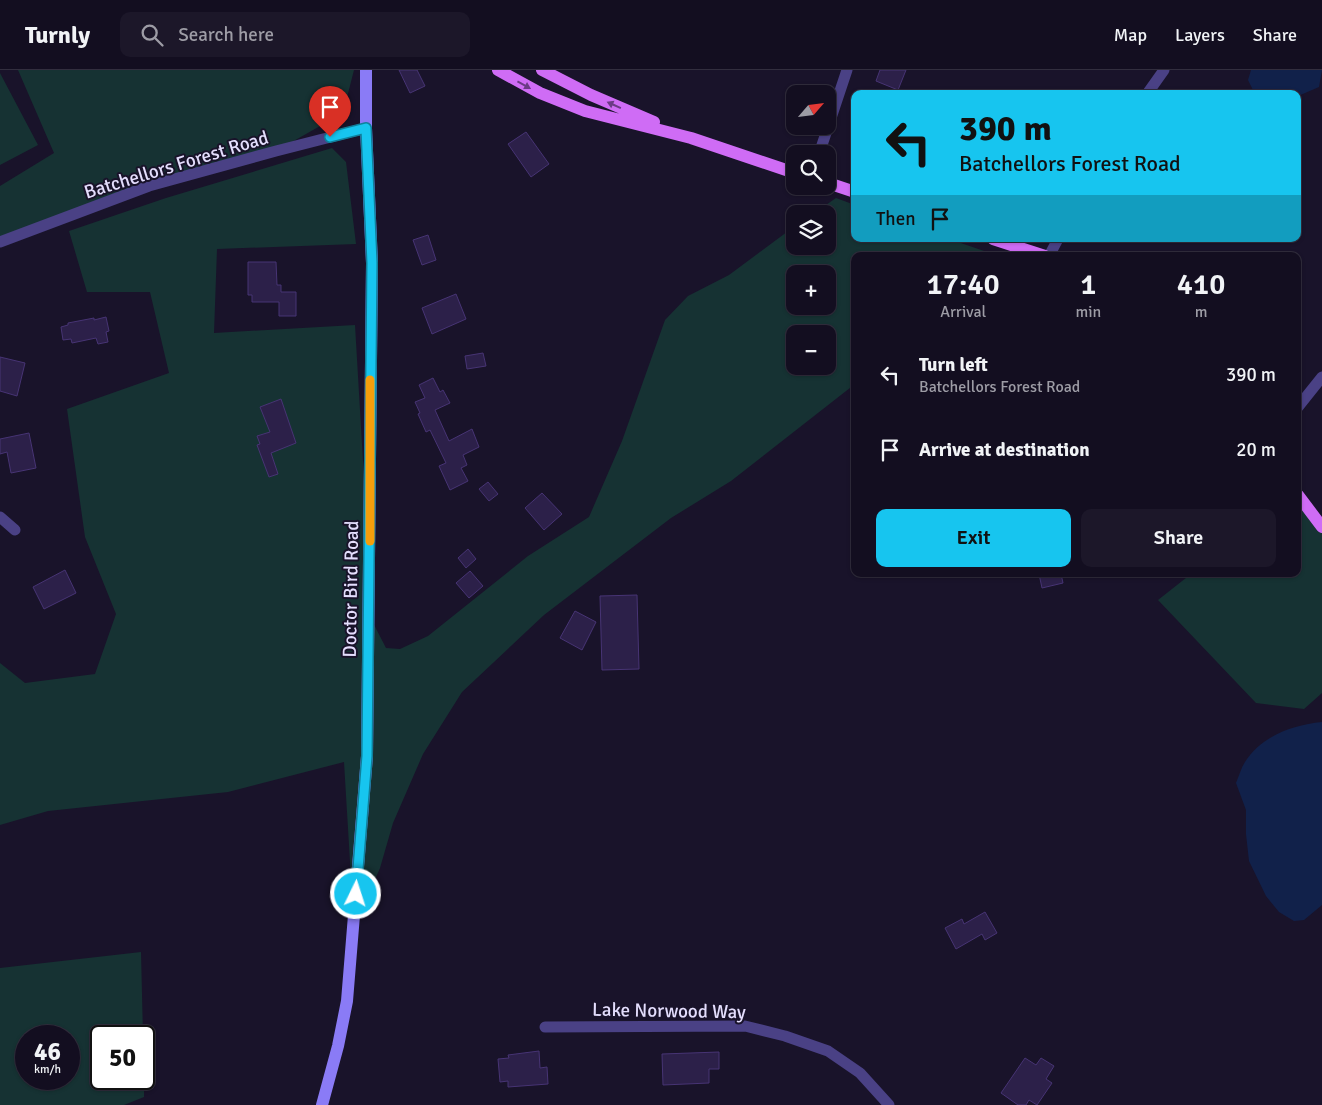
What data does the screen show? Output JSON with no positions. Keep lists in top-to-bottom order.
{
  "streets": {
    "main road": ["Doctor Bird Road"],
    "street": ["Batchellors Forest Road", "Lake Norwood Way"]
  },
  "crossings": [
    ["Batchellors Forest Road", "Doctor Bird Road"]
  ],
  "north": "top right",
  "page": {
    "header": "Turnly",
    "search": "Search here",
    "nav": ["Map", "Layers", "Share"],
    "map_buttons": ["+", "−"],
    "turn": ["390 m", "Batchellors Forest Road"],
    "then": "Then",
    "eta": [
      "17:40",
      "Arrival",
      "1",
      "min",
      "410",
      "m"
    ],
    "list": [
      {
        "name": "Turn left",
        "note": "Batchellors Forest Road",
        "value": "390 m"
      },
      {
        "name": "Arrive at destination",
        "value": "20 m"
      }
    ],
    "buttons": ["Exit", "Share"],
    "speed": "46 km/h",
    "limit": "50"
  }
}
